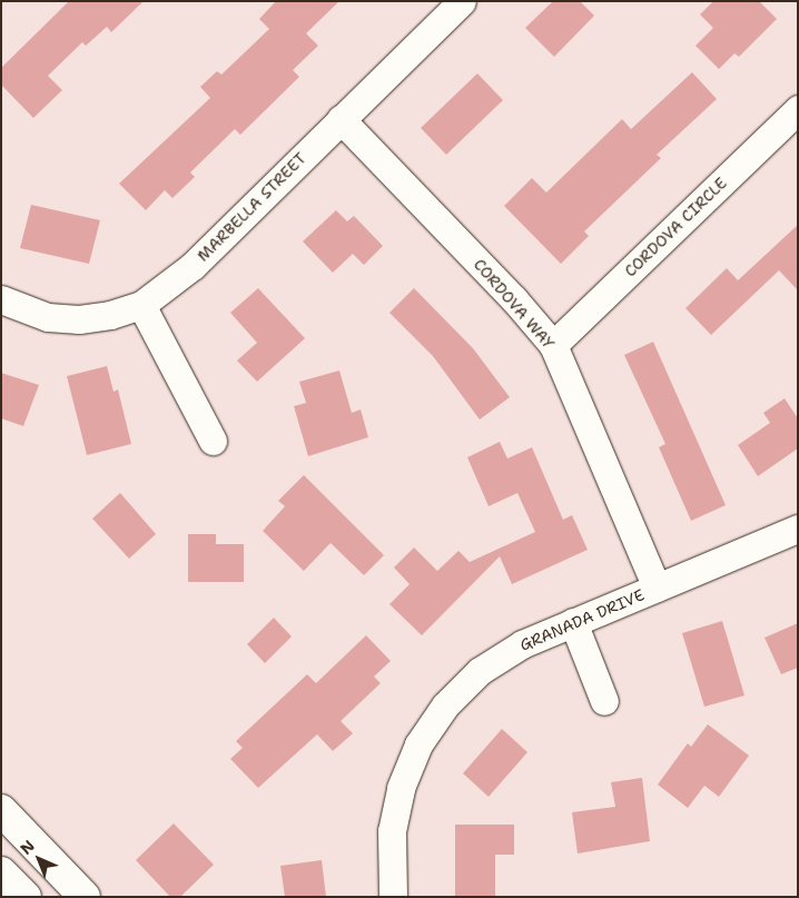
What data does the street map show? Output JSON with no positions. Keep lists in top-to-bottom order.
{
  "streets": {
    "street": [
      "MARBELLA STREET",
      "CORDOVA CIRCLE",
      "CORDOVA WAY",
      "GRANADA DRIVE"
    ]
  },
  "crossings": [
    ["MARBELLA STREET", "CORDOVA WAY"],
    ["CORDOVA CIRCLE", "CORDOVA WAY"],
    ["CORDOVA WAY", "GRANADA DRIVE"]
  ],
  "north": "top left"
}
